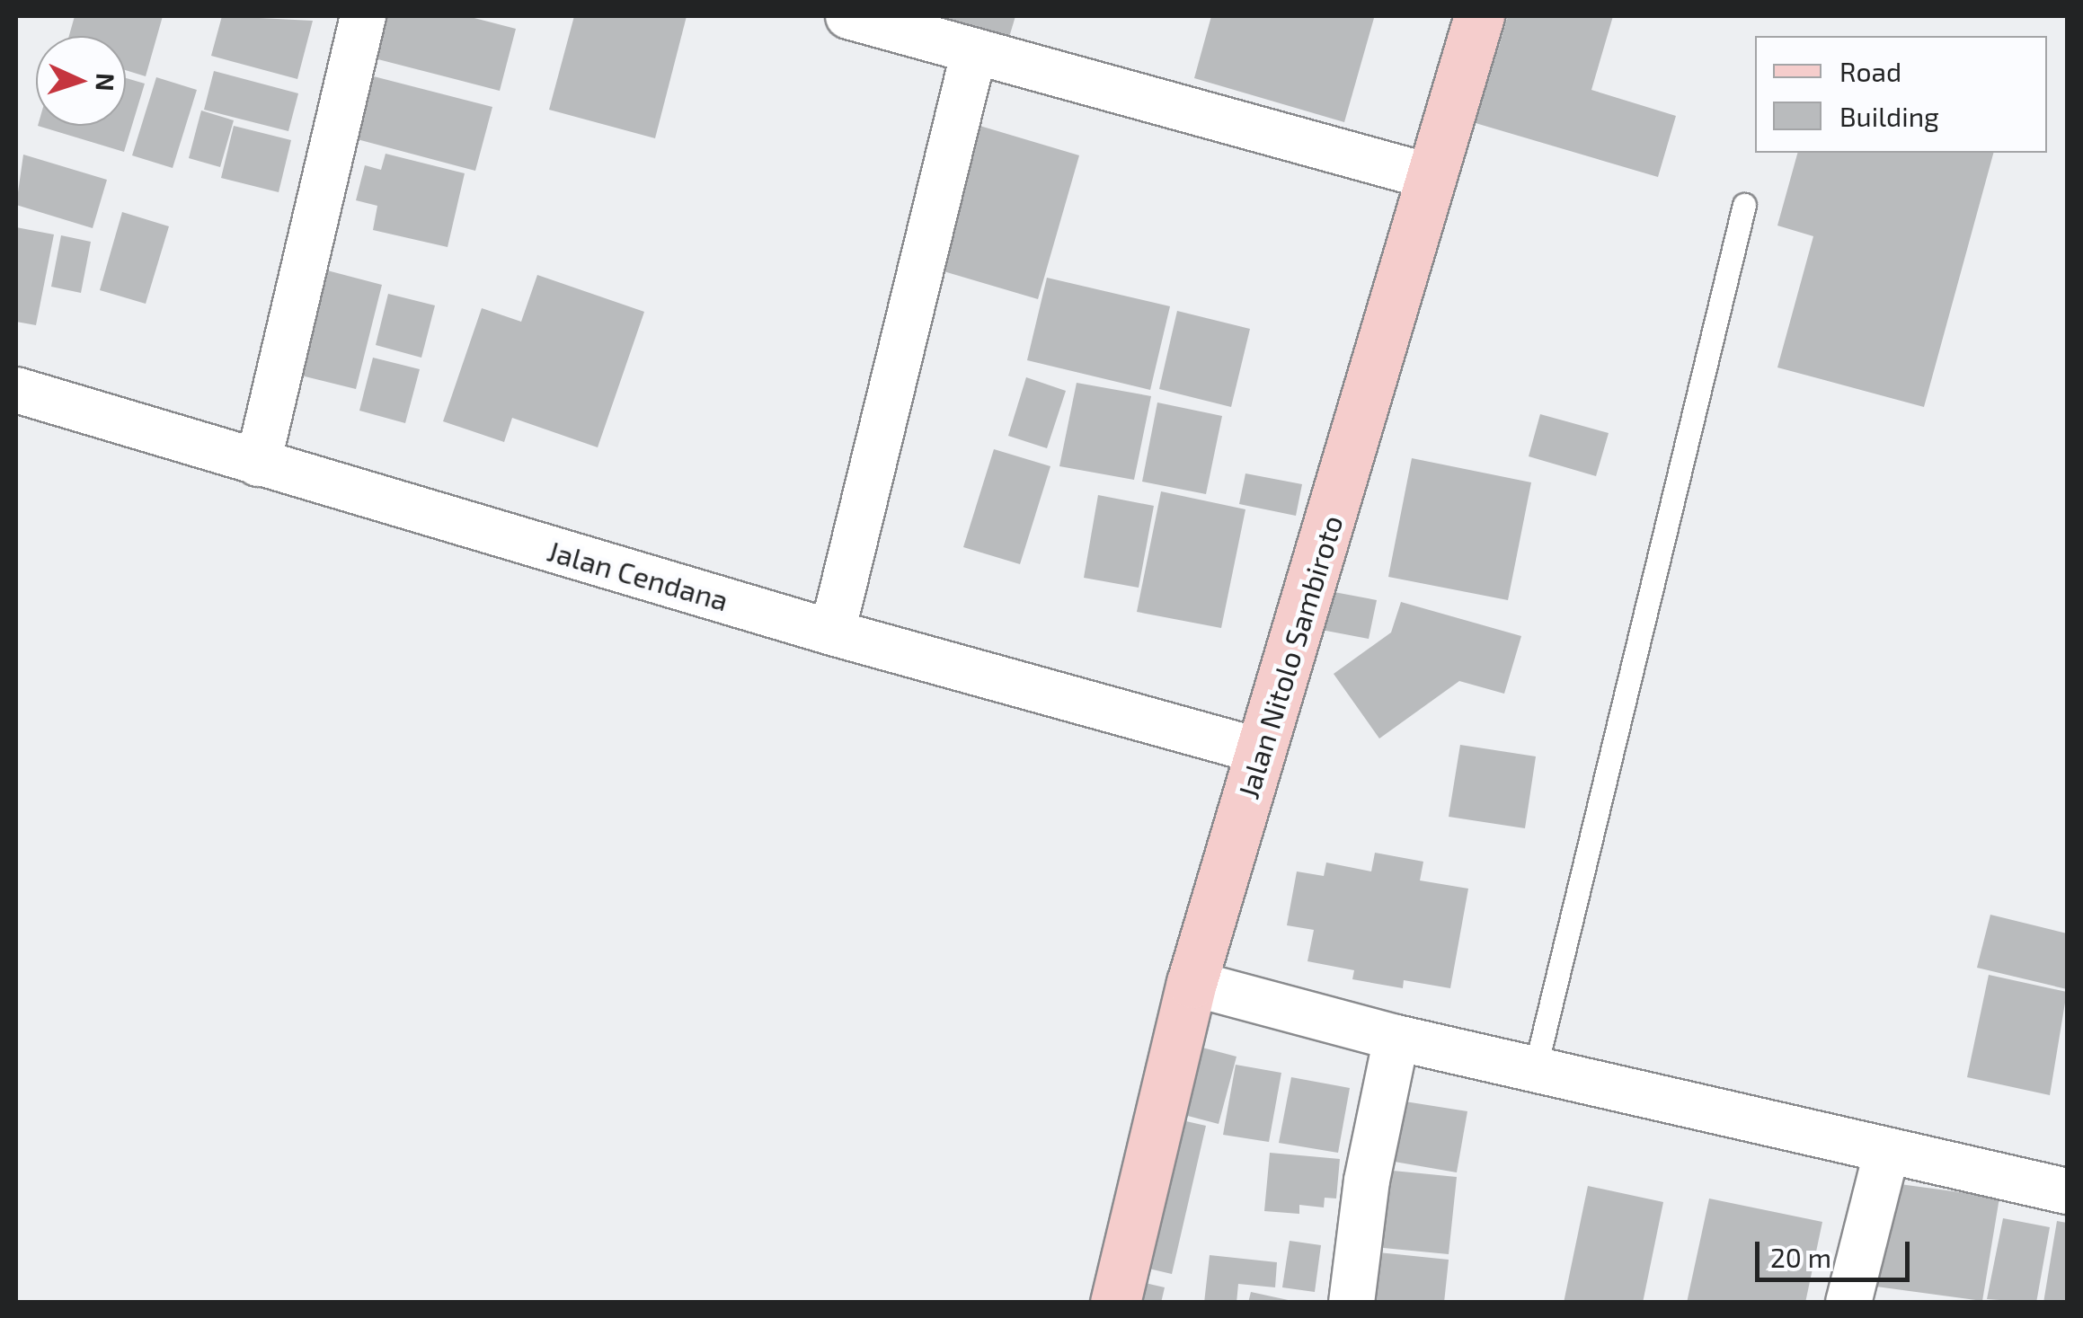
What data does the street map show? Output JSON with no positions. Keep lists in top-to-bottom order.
{
  "streets": {
    "street": ["Jalan Cendana", "Jalan Nitolo Sambiroto"]
  },
  "crossings": [
    ["Jalan Cendana", "Jalan Nitolo Sambiroto"]
  ],
  "legend": ["Road", "Building"],
  "scale_bar": "20 m",
  "north": "right"
}
